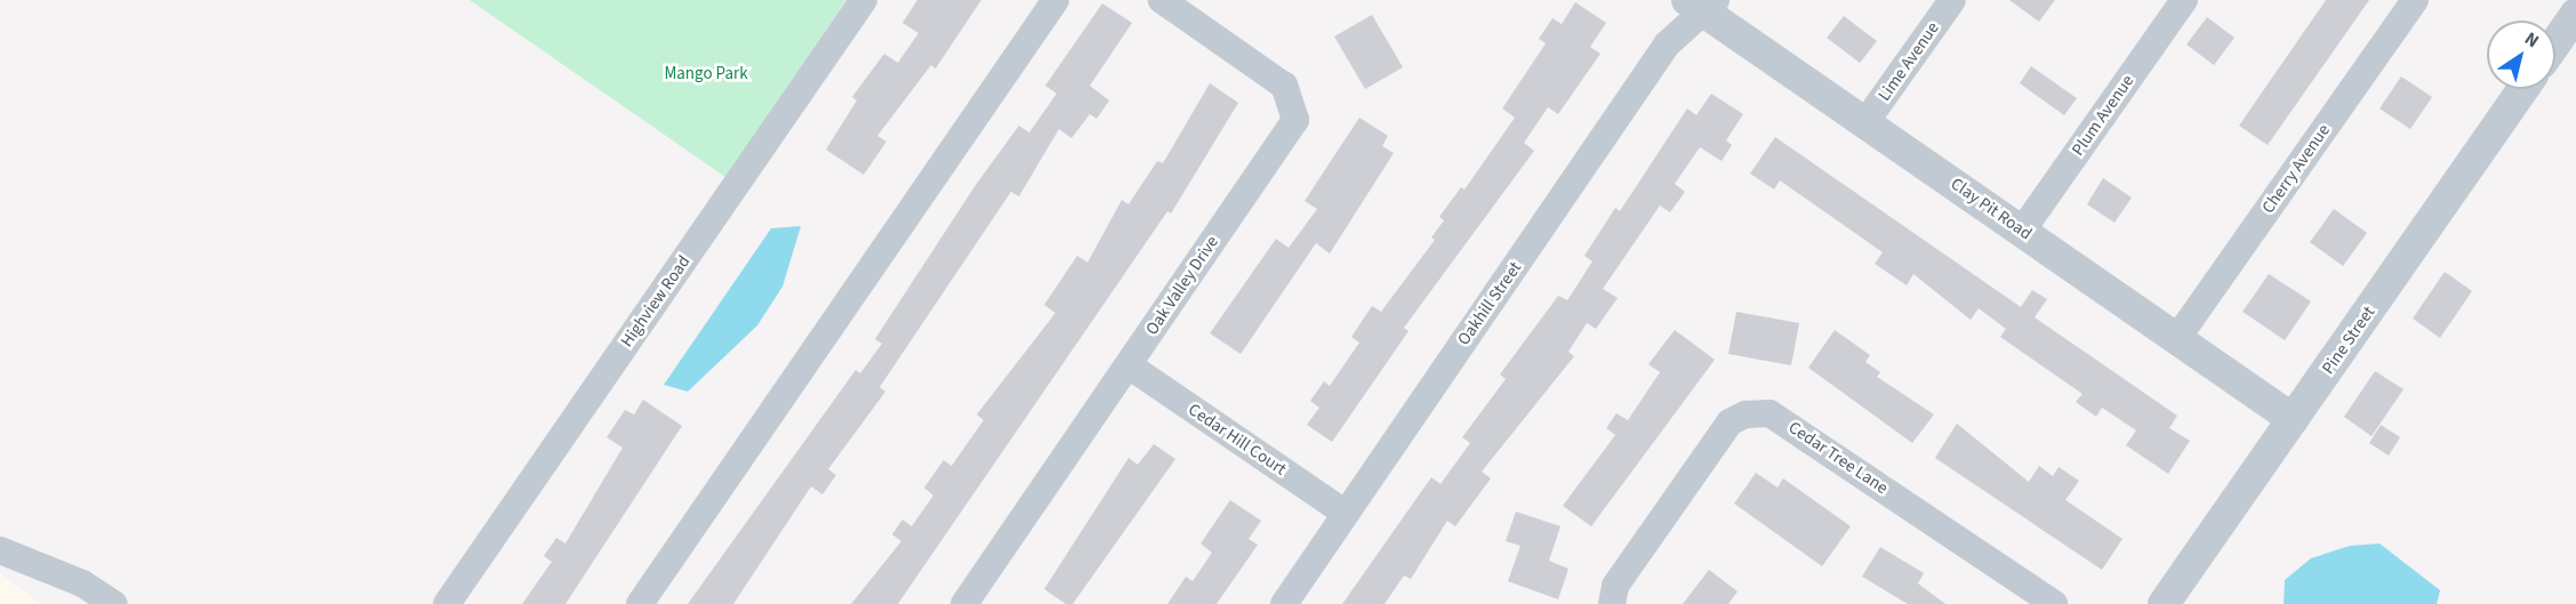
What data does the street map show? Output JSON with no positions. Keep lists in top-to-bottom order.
{
  "streets": {
    "street": [
      "Lime Avenue",
      "Plum Avenue",
      "Cherry Avenue",
      "Clay Pit Road",
      "Oak Valley Drive",
      "Highview Road",
      "Oakhill Street",
      "Pine Street",
      "Cedar Hill Court",
      "Cedar Tree Lane"
    ]
  },
  "crossings": [
    ["Lime Avenue", "Clay Pit Road"],
    ["Plum Avenue", "Clay Pit Road"],
    ["Cherry Avenue", "Clay Pit Road"],
    ["Clay Pit Road", "Oakhill Street"],
    ["Clay Pit Road", "Pine Street"],
    ["Oak Valley Drive", "Cedar Hill Court"],
    ["Oakhill Street", "Cedar Hill Court"]
  ],
  "parks": ["Mango Park"],
  "north": "top right"
}
